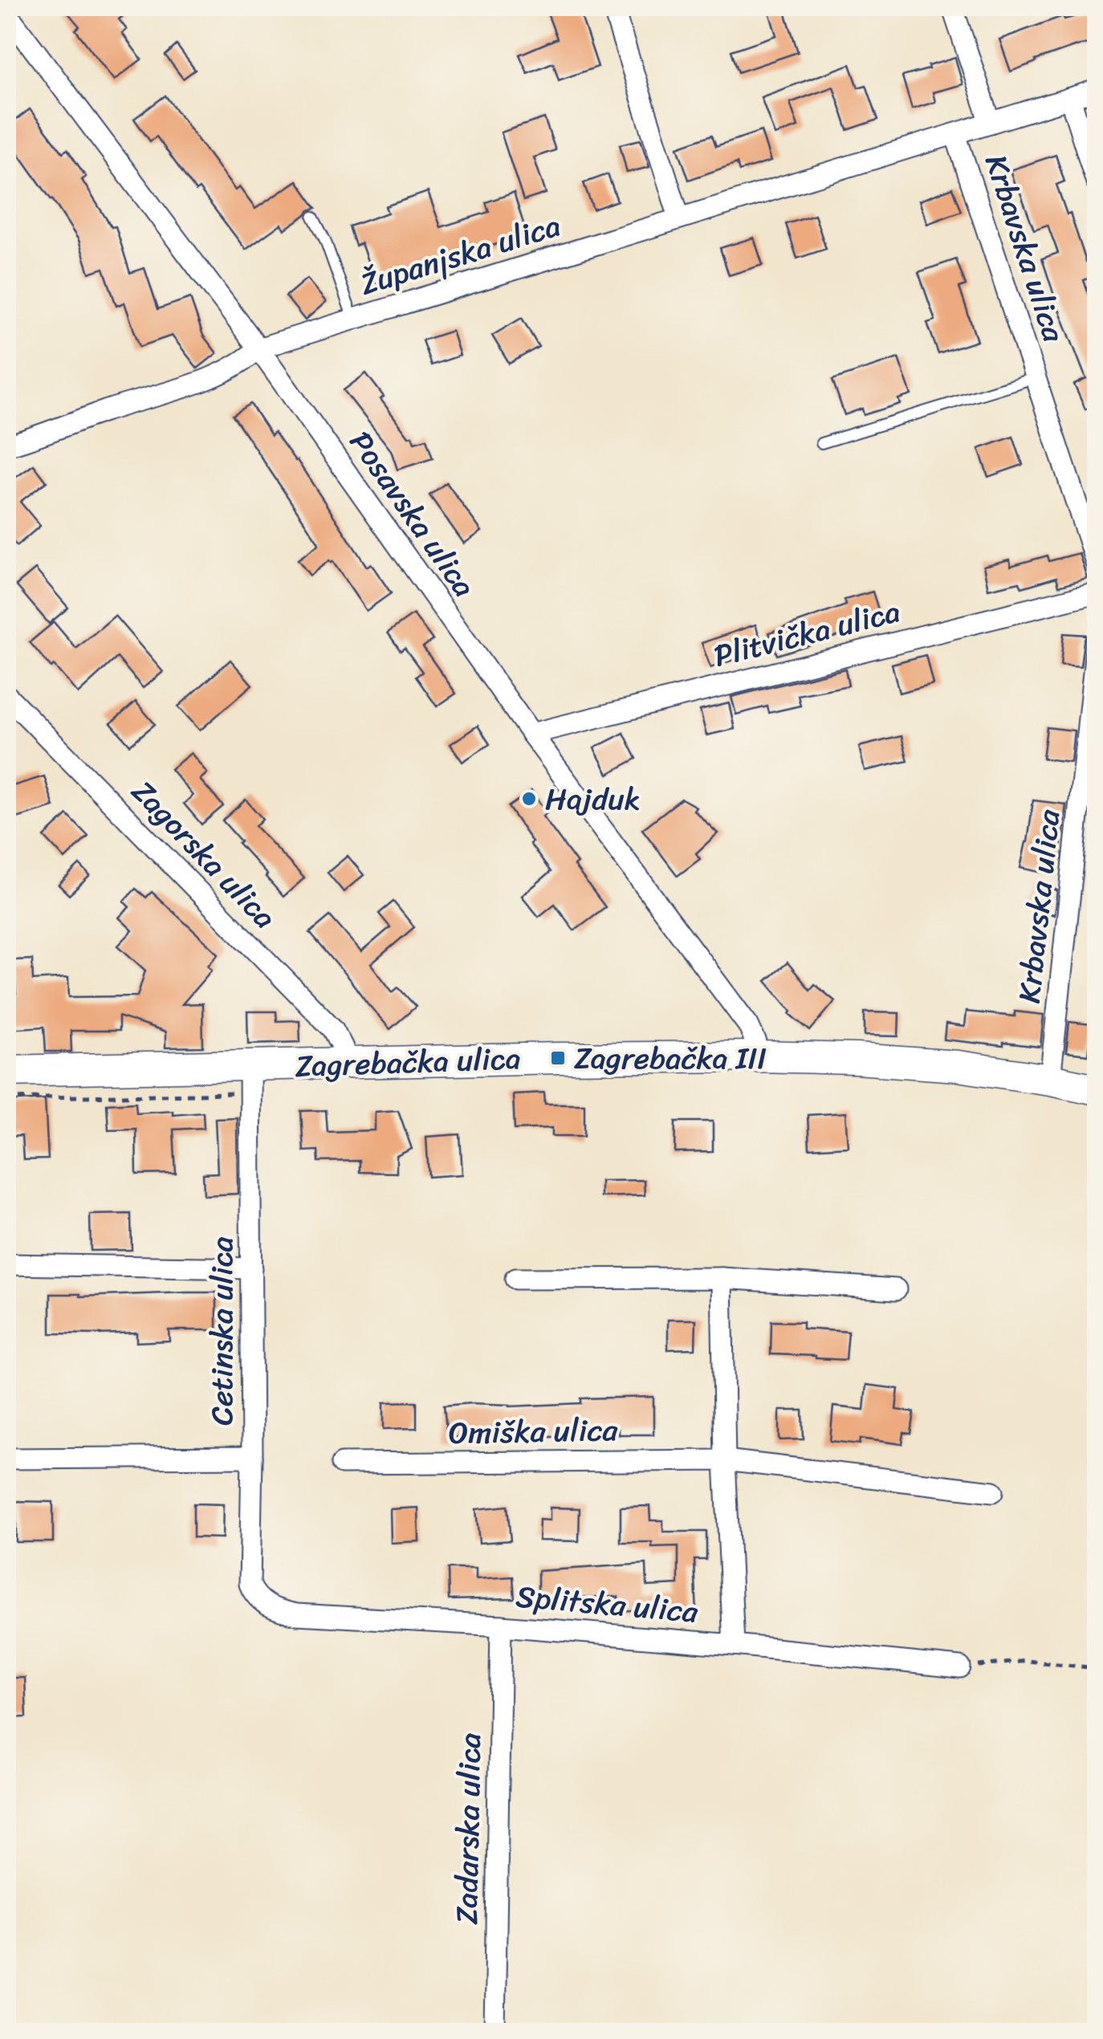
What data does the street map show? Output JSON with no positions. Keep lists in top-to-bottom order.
{
  "streets": {
    "main road": ["Zagrebačka ulica"],
    "street": [
      "Krbavska ulica",
      "Županjska ulica",
      "Posavska ulica",
      "Plitvička ulica",
      "Zagorska ulica",
      "Cetinska ulica",
      "Omiška ulica",
      "Splitska ulica",
      "Zadarska ulica"
    ]
  },
  "crossings": [
    ["Krbavska ulica", "Županjska ulica"],
    ["Krbavska ulica", "Zagrebačka ulica"],
    ["Županjska ulica", "Posavska ulica"],
    ["Posavska ulica", "Plitvička ulica"],
    ["Posavska ulica", "Zagrebačka ulica"],
    ["Zagorska ulica", "Zagrebačka ulica"],
    ["Zagrebačka ulica", "Cetinska ulica"],
    ["Cetinska ulica", "Splitska ulica"],
    ["Splitska ulica", "Zadarska ulica"]
  ],
  "places": {
    "other": ["Hajduk"],
    "transit": ["Zagrebačka III"]
  }
}
